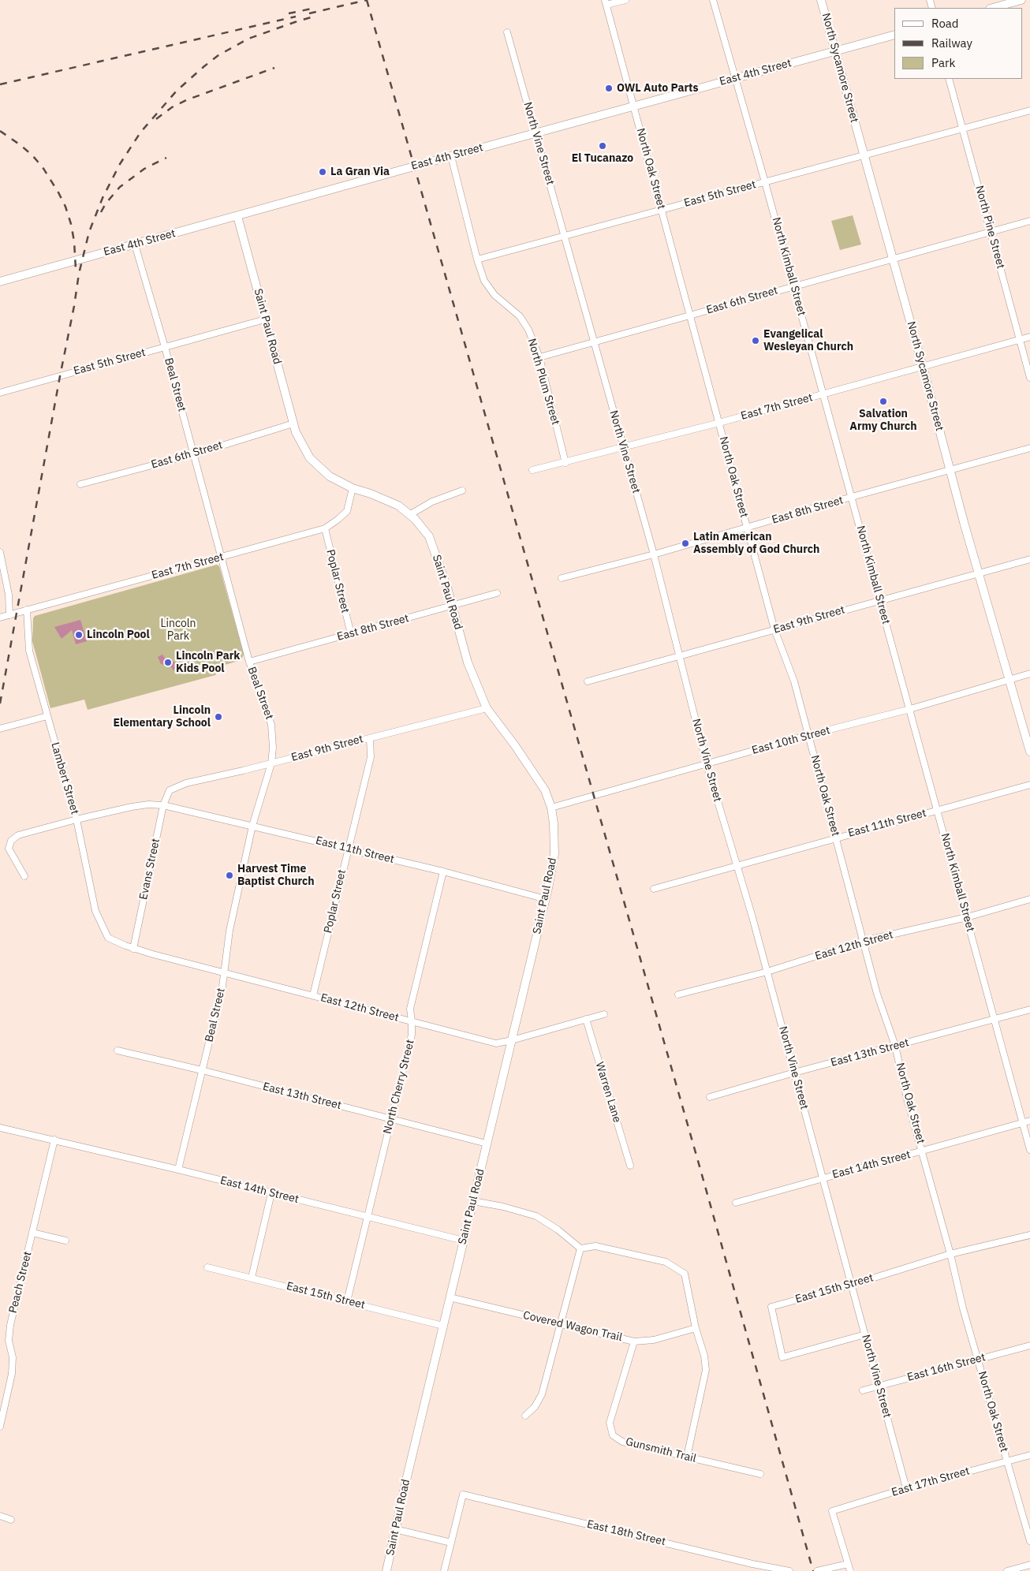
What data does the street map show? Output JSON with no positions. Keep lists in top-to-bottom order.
{
  "streets": {
    "main road": ["North Sycamore Street", "East 4th Street", "Saint Paul Road"],
    "street": [
      "North Vine Street",
      "North Oak Street",
      "East 5th Street",
      "North Pine Street",
      "North Kimball Street",
      "East 6th Street",
      "North Plum Street",
      "Beal Street",
      "East 7th Street",
      "East 8th Street",
      "Poplar Street",
      "East 9th Street",
      "East 10th Street",
      "Lambert Street",
      "East 11th Street",
      "Evans Street",
      "East 12th Street",
      "East 13th Street",
      "North Cherry Street",
      "Warren Lane",
      "East 14th Street",
      "Peach Street",
      "East 15th Street",
      "Covered Wagon Trail",
      "East 16th Street",
      "Gunsmith Trail",
      "East 17th Street",
      "East 18th Street"
    ]
  },
  "crossings": [
    ["North Sycamore Street", "East 4th Street"],
    ["North Sycamore Street", "East 5th Street"],
    ["North Sycamore Street", "East 6th Street"],
    ["North Sycamore Street", "East 7th Street"],
    ["North Sycamore Street", "East 8th Street"],
    ["North Sycamore Street", "East 9th Street"],
    ["North Sycamore Street", "East 10th Street"],
    ["East 4th Street", "North Vine Street"],
    ["East 4th Street", "North Oak Street"],
    ["East 4th Street", "North Kimball Street"],
    ["East 4th Street", "Saint Paul Road"],
    ["East 4th Street", "North Plum Street"],
    ["East 4th Street", "Beal Street"],
    ["North Vine Street", "East 5th Street"],
    ["North Vine Street", "East 6th Street"],
    ["North Vine Street", "East 7th Street"],
    ["North Vine Street", "East 8th Street"],
    ["North Vine Street", "East 9th Street"],
    ["North Vine Street", "East 10th Street"],
    ["North Vine Street", "East 11th Street"],
    ["North Vine Street", "East 12th Street"],
    ["North Vine Street", "East 13th Street"],
    ["North Vine Street", "East 14th Street"],
    ["North Vine Street", "East 15th Street"],
    ["North Vine Street", "East 16th Street"],
    ["North Vine Street", "East 17th Street"],
    ["North Oak Street", "East 5th Street"],
    ["North Oak Street", "East 6th Street"],
    ["North Oak Street", "East 7th Street"],
    ["North Oak Street", "East 8th Street"],
    ["North Oak Street", "East 9th Street"],
    ["North Oak Street", "East 10th Street"],
    ["North Oak Street", "East 11th Street"],
    ["North Oak Street", "East 12th Street"],
    ["North Oak Street", "East 13th Street"],
    ["North Oak Street", "East 14th Street"],
    ["North Oak Street", "East 15th Street"],
    ["North Oak Street", "East 16th Street"],
    ["North Oak Street", "East 17th Street"],
    ["East 5th Street", "North Pine Street"],
    ["East 5th Street", "North Kimball Street"],
    ["East 5th Street", "Saint Paul Road"],
    ["East 5th Street", "North Plum Street"],
    ["East 5th Street", "Beal Street"],
    ["North Pine Street", "East 6th Street"],
    ["North Pine Street", "East 7th Street"],
    ["North Kimball Street", "East 6th Street"],
    ["North Kimball Street", "East 7th Street"],
    ["North Kimball Street", "East 8th Street"],
    ["North Kimball Street", "East 9th Street"],
    ["North Kimball Street", "East 10th Street"],
    ["North Kimball Street", "East 11th Street"],
    ["North Kimball Street", "East 12th Street"],
    ["North Kimball Street", "East 13th Street"],
    ["North Kimball Street", "East 14th Street"],
    ["East 6th Street", "Saint Paul Road"],
    ["East 6th Street", "North Plum Street"],
    ["East 6th Street", "Beal Street"],
    ["Saint Paul Road", "East 7th Street"],
    ["Saint Paul Road", "East 8th Street"],
    ["Saint Paul Road", "East 9th Street"],
    ["Saint Paul Road", "East 10th Street"],
    ["Saint Paul Road", "East 11th Street"],
    ["Saint Paul Road", "East 12th Street"],
    ["Saint Paul Road", "East 13th Street"],
    ["Saint Paul Road", "East 14th Street"],
    ["Saint Paul Road", "East 15th Street"],
    ["Saint Paul Road", "Covered Wagon Trail"],
    ["North Plum Street", "East 7th Street"],
    ["Beal Street", "East 7th Street"],
    ["Beal Street", "East 8th Street"],
    ["Beal Street", "East 9th Street"],
    ["Beal Street", "East 11th Street"],
    ["Beal Street", "East 12th Street"],
    ["Beal Street", "East 13th Street"],
    ["Beal Street", "East 14th Street"],
    ["East 7th Street", "Poplar Street"],
    ["East 7th Street", "Lambert Street"],
    ["East 8th Street", "Poplar Street"],
    ["Poplar Street", "East 9th Street"],
    ["Poplar Street", "East 11th Street"],
    ["Poplar Street", "East 12th Street"],
    ["East 9th Street", "Evans Street"],
    ["Lambert Street", "East 12th Street"],
    ["East 11th Street", "Evans Street"],
    ["East 11th Street", "North Cherry Street"],
    ["Evans Street", "East 12th Street"],
    ["East 12th Street", "North Cherry Street"],
    ["East 12th Street", "Warren Lane"],
    ["East 13th Street", "North Cherry Street"],
    ["North Cherry Street", "East 14th Street"],
    ["North Cherry Street", "East 15th Street"],
    ["East 14th Street", "Peach Street"],
    ["Covered Wagon Trail", "Gunsmith Trail"]
  ],
  "parks": ["Lincoln Park"],
  "places": [
    "OWL Auto Parts",
    "El Tucanazo",
    "La Gran Via",
    "Evangelical Wesleyan Church",
    "Salvation Army Church",
    "Latin American Assembly of God Church",
    "Lincoln Pool",
    "Lincoln Park Kids Pool",
    "Lincoln Elementary School",
    "Harvest Time Baptist Church"
  ],
  "legend": ["Road", "Railway", "Park"]
}
